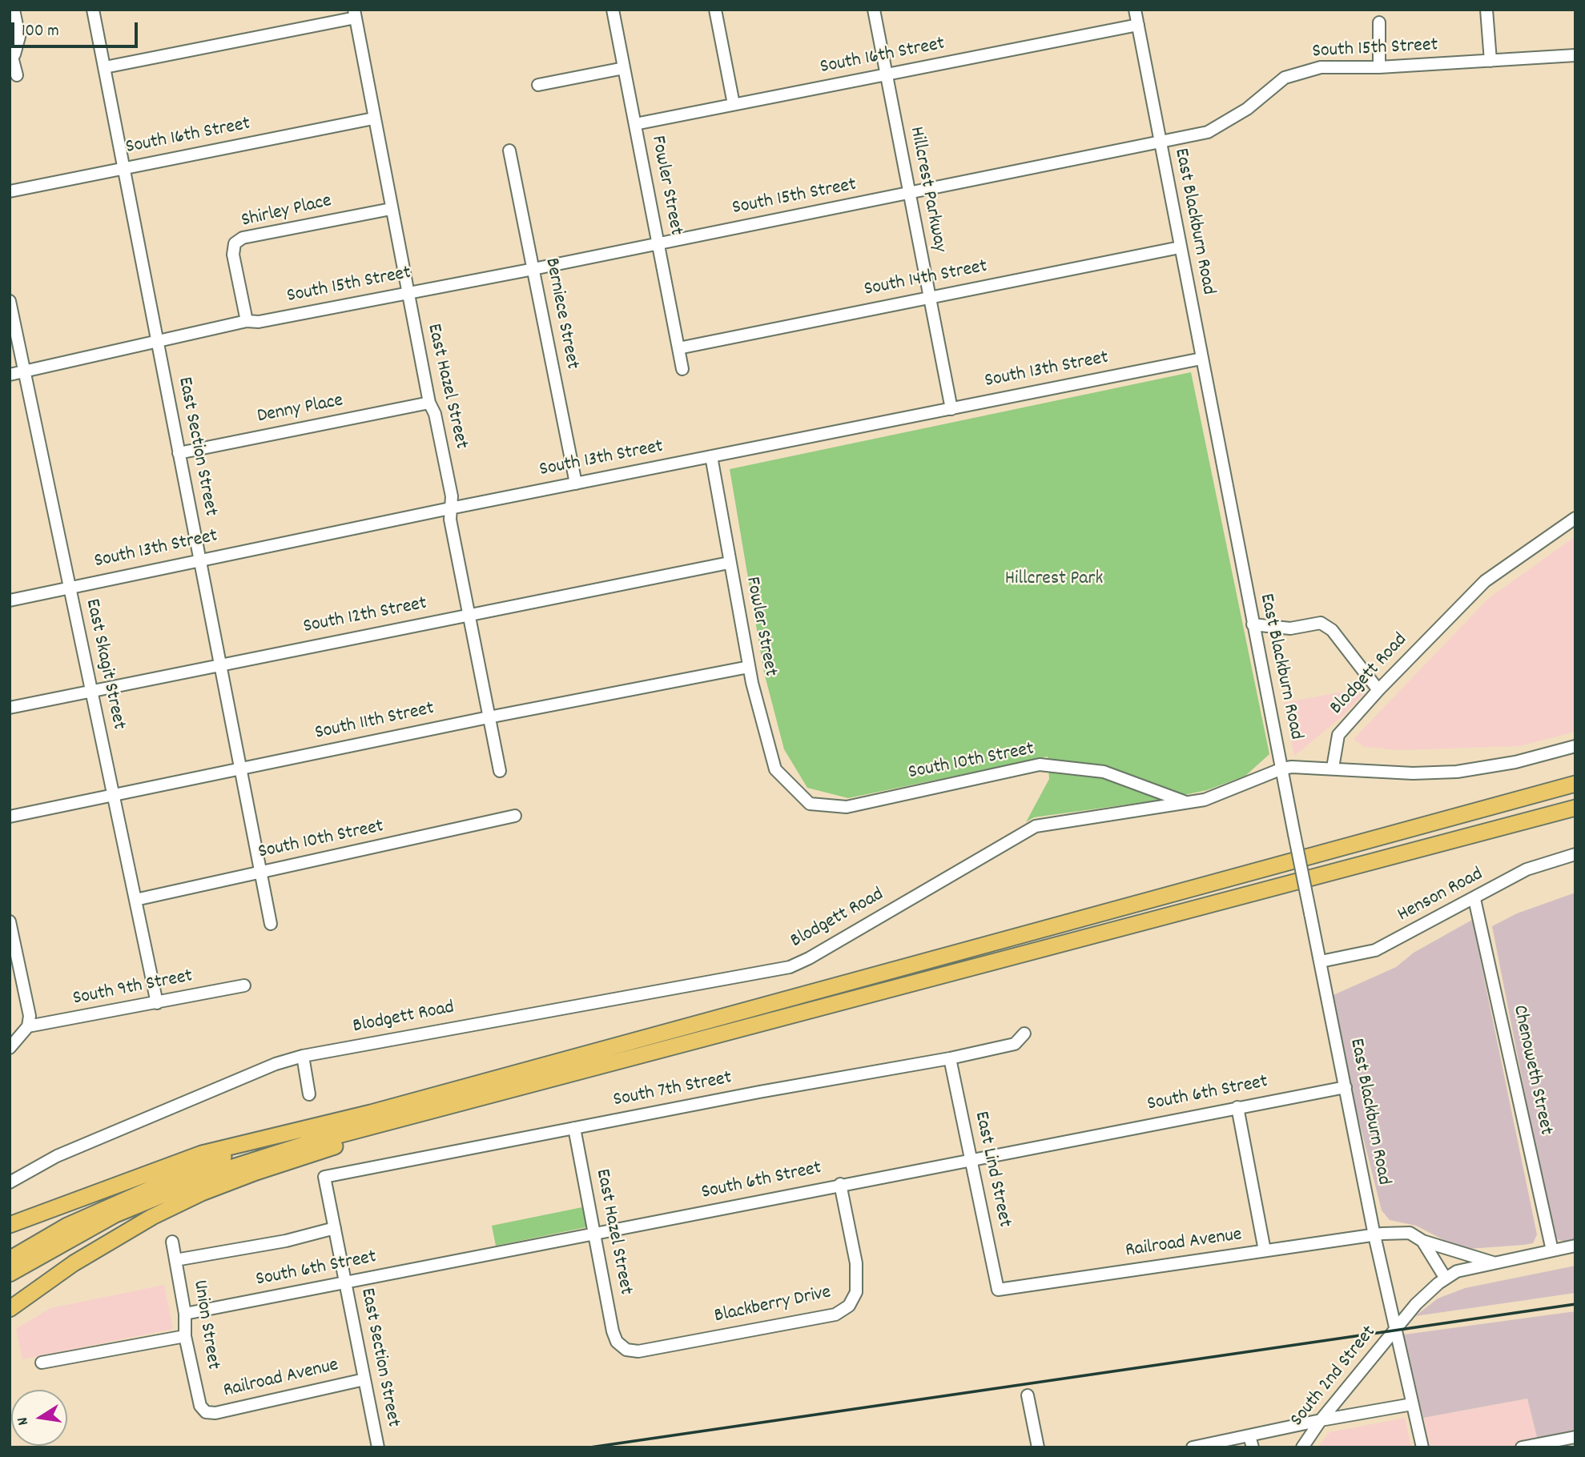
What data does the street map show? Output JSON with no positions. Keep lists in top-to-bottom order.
{
  "streets": {
    "street": [
      "South 15th Street",
      "South 16th Street",
      "Fowler Street",
      "Hillcrest Parkway",
      "Shirley Place",
      "East Blackburn Road",
      "South 14th Street",
      "Berniece Street",
      "South 13th Street",
      "East Hazel Street",
      "Denny Place",
      "East Section Street",
      "South 12th Street",
      "East Skagit Street",
      "Blodgett Road",
      "South 11th Street",
      "South 10th Street",
      "Henson Road",
      "South 9th Street",
      "Chenoweth Street",
      "South 7th Street",
      "South 6th Street",
      "East Lind Street",
      "Railroad Avenue",
      "Blackberry Drive",
      "Union Street",
      "South 2nd Street"
    ]
  },
  "crossings": [
    ["South 15th Street", "Fowler Street"],
    ["South 15th Street", "Hillcrest Parkway"],
    ["South 15th Street", "Shirley Place"],
    ["South 15th Street", "East Blackburn Road"],
    ["South 15th Street", "Berniece Street"],
    ["South 15th Street", "East Hazel Street"],
    ["South 15th Street", "East Section Street"],
    ["South 15th Street", "East Skagit Street"],
    ["South 16th Street", "Fowler Street"],
    ["South 16th Street", "Hillcrest Parkway"],
    ["South 16th Street", "East Blackburn Road"],
    ["South 16th Street", "East Hazel Street"],
    ["South 16th Street", "East Section Street"],
    ["Fowler Street", "South 14th Street"],
    ["Fowler Street", "South 13th Street"],
    ["Fowler Street", "South 12th Street"],
    ["Fowler Street", "South 11th Street"],
    ["Fowler Street", "South 10th Street"],
    ["Hillcrest Parkway", "South 14th Street"],
    ["Hillcrest Parkway", "South 13th Street"],
    ["Shirley Place", "East Hazel Street"],
    ["East Blackburn Road", "South 14th Street"],
    ["East Blackburn Road", "South 13th Street"],
    ["East Blackburn Road", "Blodgett Road"],
    ["East Blackburn Road", "Henson Road"],
    ["East Blackburn Road", "South 6th Street"],
    ["East Blackburn Road", "Railroad Avenue"],
    ["East Blackburn Road", "South 2nd Street"],
    ["Berniece Street", "South 13th Street"],
    ["South 13th Street", "East Hazel Street"],
    ["South 13th Street", "East Section Street"],
    ["South 13th Street", "East Skagit Street"],
    ["East Hazel Street", "Denny Place"],
    ["East Hazel Street", "South 12th Street"],
    ["East Hazel Street", "South 11th Street"],
    ["East Hazel Street", "South 7th Street"],
    ["East Hazel Street", "South 6th Street"],
    ["East Hazel Street", "Blackberry Drive"],
    ["Denny Place", "East Section Street"],
    ["East Section Street", "South 12th Street"],
    ["East Section Street", "South 11th Street"],
    ["East Section Street", "South 10th Street"],
    ["East Section Street", "South 7th Street"],
    ["East Section Street", "South 6th Street"],
    ["East Section Street", "Railroad Avenue"],
    ["South 12th Street", "East Skagit Street"],
    ["East Skagit Street", "South 11th Street"],
    ["East Skagit Street", "South 10th Street"],
    ["East Skagit Street", "South 9th Street"],
    ["Blodgett Road", "South 10th Street"],
    ["Henson Road", "Chenoweth Street"],
    ["Chenoweth Street", "South 2nd Street"],
    ["South 7th Street", "East Lind Street"],
    ["South 6th Street", "East Lind Street"],
    ["South 6th Street", "Blackberry Drive"],
    ["South 6th Street", "Union Street"],
    ["East Lind Street", "Railroad Avenue"],
    ["Railroad Avenue", "Union Street"],
    ["Railroad Avenue", "South 2nd Street"]
  ],
  "parks": ["Hillcrest Park"],
  "scale_bar": "100 m",
  "north": "left"
}
